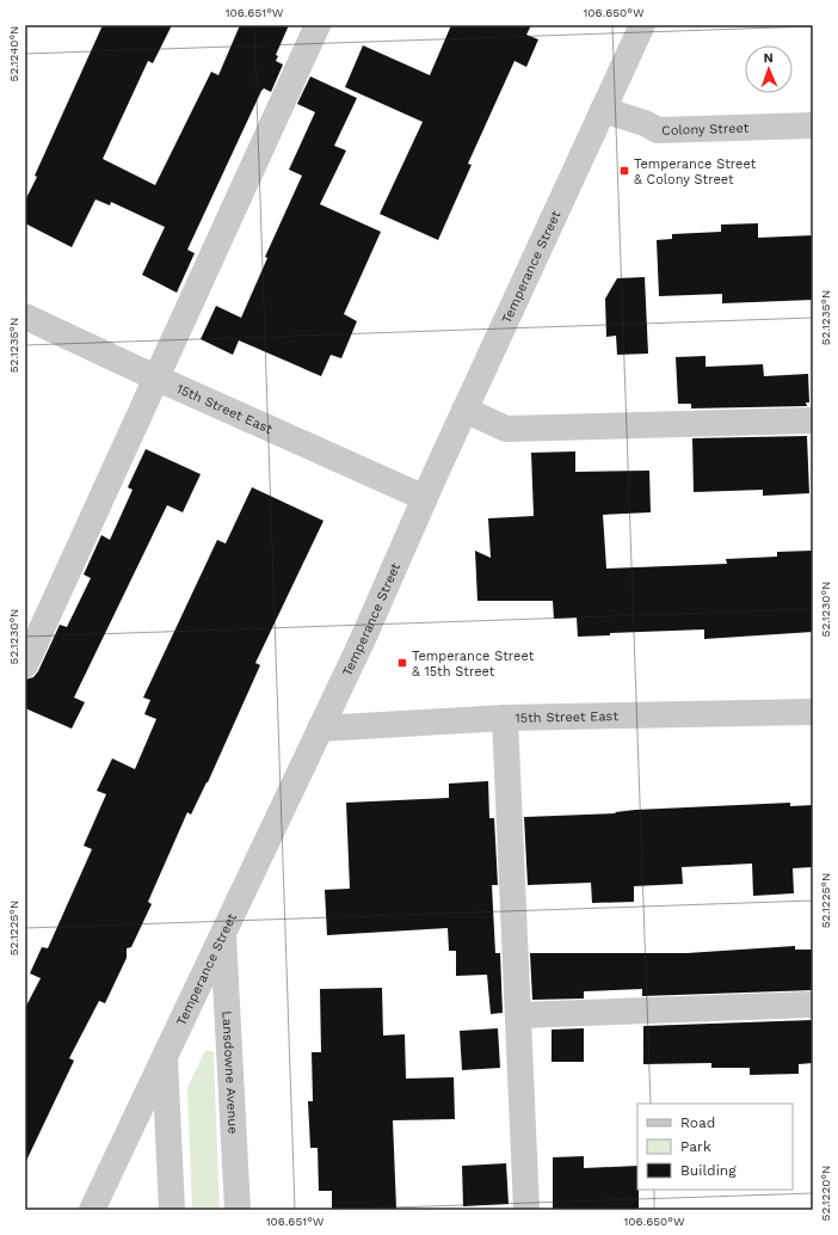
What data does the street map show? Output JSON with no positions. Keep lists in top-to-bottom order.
{
  "streets": {
    "street": [
      "Colony Street",
      "Temperance Street",
      "15th Street East",
      "Lansdowne Avenue"
    ]
  },
  "crossings": [
    ["Colony Street", "Temperance Street"],
    ["Temperance Street", "15th Street East"],
    ["Temperance Street", "Lansdowne Avenue"]
  ],
  "places": {
    "transit": ["Temperance Street & Colony Street", "Temperance Street & 15th Street"]
  },
  "legend": ["Road", "Park", "Building"],
  "north": "top",
  "coordinates": [
    "106.651°W",
    "106.650°W",
    "52.1240°N",
    "52.1235°N",
    "52.1230°N",
    "52.1225°N",
    "52.1220°N"
  ]
}
